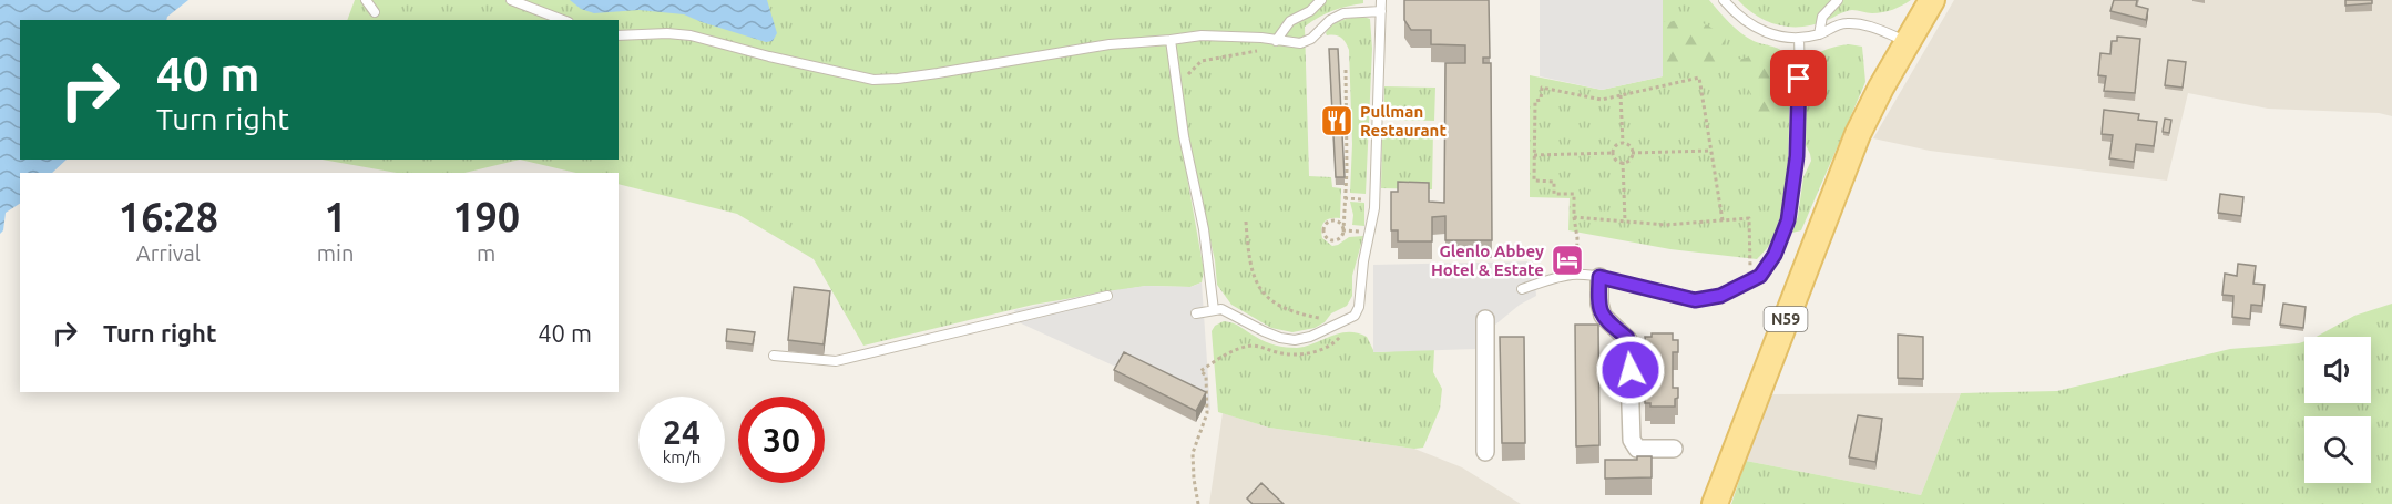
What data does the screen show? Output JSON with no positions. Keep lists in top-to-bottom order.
{
  "streets": {
    "main road": ["N59"]
  },
  "places": {
    "restaurant": ["Pullman Restaurant"],
    "hotel": ["Glenlo Abbey Hotel & Estate"]
  },
  "page": {
    "turn": ["40 m", "Turn right"],
    "eta": [
      "16:28",
      "Arrival",
      "1",
      "min",
      "190",
      "m"
    ],
    "list": [
      {
        "name": "Turn right",
        "value": "40 m"
      }
    ],
    "speed": "24 km/h",
    "limit": "30"
  }
}
